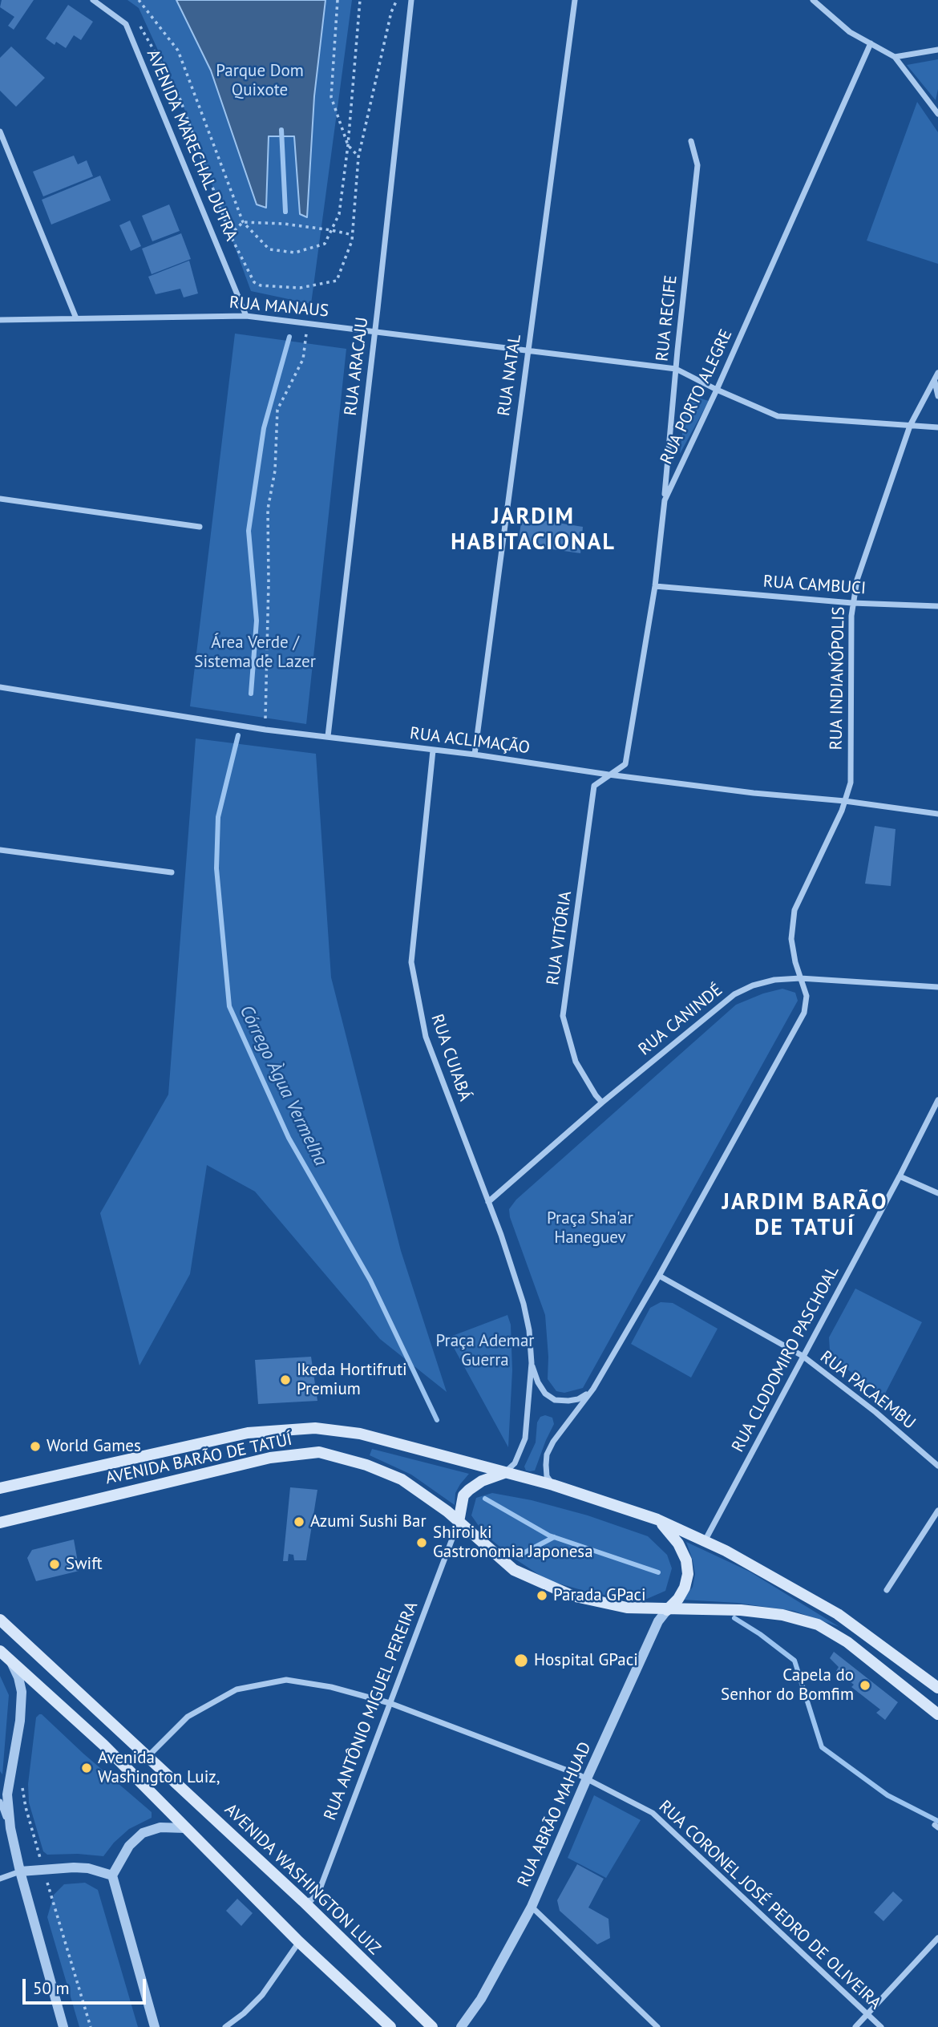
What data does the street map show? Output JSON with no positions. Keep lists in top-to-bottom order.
{
  "streets": {
    "main road": ["AVENIDA BARÃO DE TATUÍ", "AVENIDA WASHINGTON LUIZ"],
    "street": [
      "AVENIDA MARECHAL DUTRA",
      "RUA MANAUS",
      "RUA RECIFE",
      "RUA ARACAJU",
      "RUA NATAL",
      "RUA PORTO ALEGRE",
      "RUA CAMBUCI",
      "RUA INDIANÓPOLIS",
      "RUA ACLIMAÇÃO",
      "RUA VITÓRIA",
      "RUA CANINDÉ",
      "RUA CUIABÁ",
      "RUA CLODOMIRO PASCHOAL",
      "RUA PACAEMBU",
      "RUA ANTÔNIO MIGUEL PEREIRA",
      "RUA ABRÃO MAHUAD",
      "RUA CORONEL JOSÉ PEDRO DE OLIVEIRA"
    ]
  },
  "crossings": [
    ["AVENIDA MARECHAL DUTRA", "RUA MANAUS"],
    ["RUA MANAUS", "RUA RECIFE"],
    ["RUA MANAUS", "RUA ARACAJU"],
    ["RUA MANAUS", "RUA NATAL"],
    ["RUA MANAUS", "RUA PORTO ALEGRE"],
    ["RUA MANAUS", "RUA INDIANÓPOLIS"],
    ["RUA RECIFE", "RUA PORTO ALEGRE"],
    ["RUA ARACAJU", "RUA ACLIMAÇÃO"],
    ["RUA NATAL", "RUA ACLIMAÇÃO"],
    ["RUA PORTO ALEGRE", "RUA CAMBUCI"],
    ["RUA PORTO ALEGRE", "RUA ACLIMAÇÃO"],
    ["RUA PORTO ALEGRE", "RUA VITÓRIA"],
    ["RUA CAMBUCI", "RUA INDIANÓPOLIS"],
    ["RUA INDIANÓPOLIS", "RUA ACLIMAÇÃO"],
    ["RUA INDIANÓPOLIS", "RUA CANINDÉ"],
    ["RUA INDIANÓPOLIS", "RUA CUIABÁ"],
    ["RUA INDIANÓPOLIS", "RUA PACAEMBU"],
    ["RUA INDIANÓPOLIS", "AVENIDA BARÃO DE TATUÍ"],
    ["RUA ACLIMAÇÃO", "RUA VITÓRIA"],
    ["RUA ACLIMAÇÃO", "RUA CUIABÁ"],
    ["RUA VITÓRIA", "RUA CANINDÉ"],
    ["RUA CANINDÉ", "RUA CUIABÁ"],
    ["RUA CUIABÁ", "AVENIDA BARÃO DE TATUÍ"],
    ["RUA CLODOMIRO PASCHOAL", "RUA PACAEMBU"],
    ["RUA CLODOMIRO PASCHOAL", "AVENIDA BARÃO DE TATUÍ"],
    ["AVENIDA BARÃO DE TATUÍ", "RUA ANTÔNIO MIGUEL PEREIRA"],
    ["AVENIDA BARÃO DE TATUÍ", "RUA ABRÃO MAHUAD"],
    ["RUA ANTÔNIO MIGUEL PEREIRA", "AVENIDA WASHINGTON LUIZ"],
    ["RUA ANTÔNIO MIGUEL PEREIRA", "RUA CORONEL JOSÉ PEDRO DE OLIVEIRA"],
    ["RUA ABRÃO MAHUAD", "RUA CORONEL JOSÉ PEDRO DE OLIVEIRA"],
    ["AVENIDA WASHINGTON LUIZ", "RUA CORONEL JOSÉ PEDRO DE OLIVEIRA"]
  ],
  "districts": ["JARDIM HABITACIONAL", "JARDIM BARÃO DE TATUÍ"],
  "water": ["Córrego Àgua Vermelha"],
  "parks": [
    "Parque Dom Quixote",
    "Área Verde / Sistema de Lazer",
    "Praça Sha'ar Haneguev",
    "Praça Ademar Guerra"
  ],
  "places": [
    "Ikeda Hortifruti Premium",
    "World Games",
    "Azumi Sushi Bar",
    "Shiroi ki Gastronomia Japonesa",
    "Swift",
    "Parada GPaci",
    "Hospital GPaci",
    "Capela do Senhor do Bomfim",
    "Avenida Washington Luiz,"
  ],
  "scale_bar": "50 m"
}
